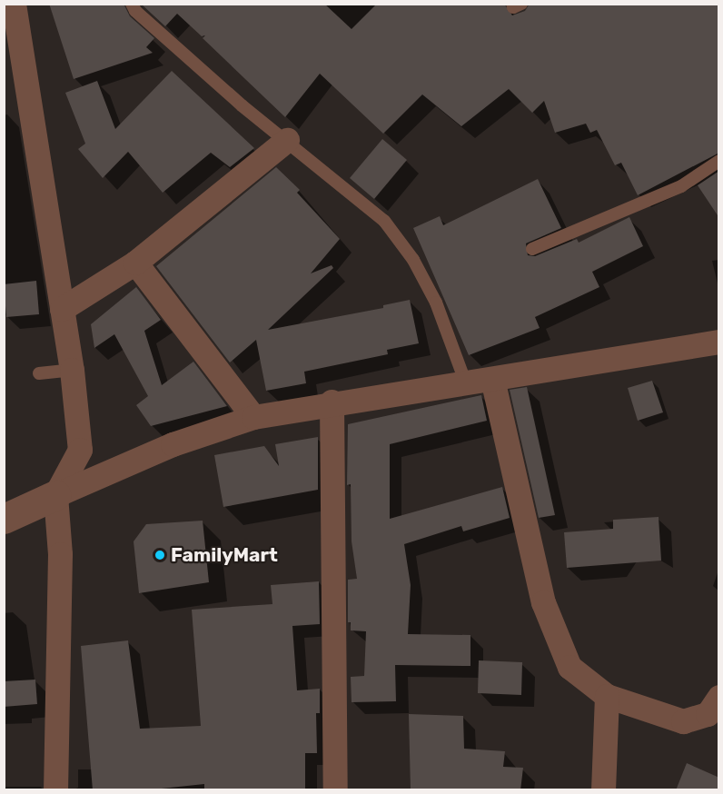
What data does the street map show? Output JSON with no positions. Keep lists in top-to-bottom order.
{
  "places": ["FamilyMart"]
}
